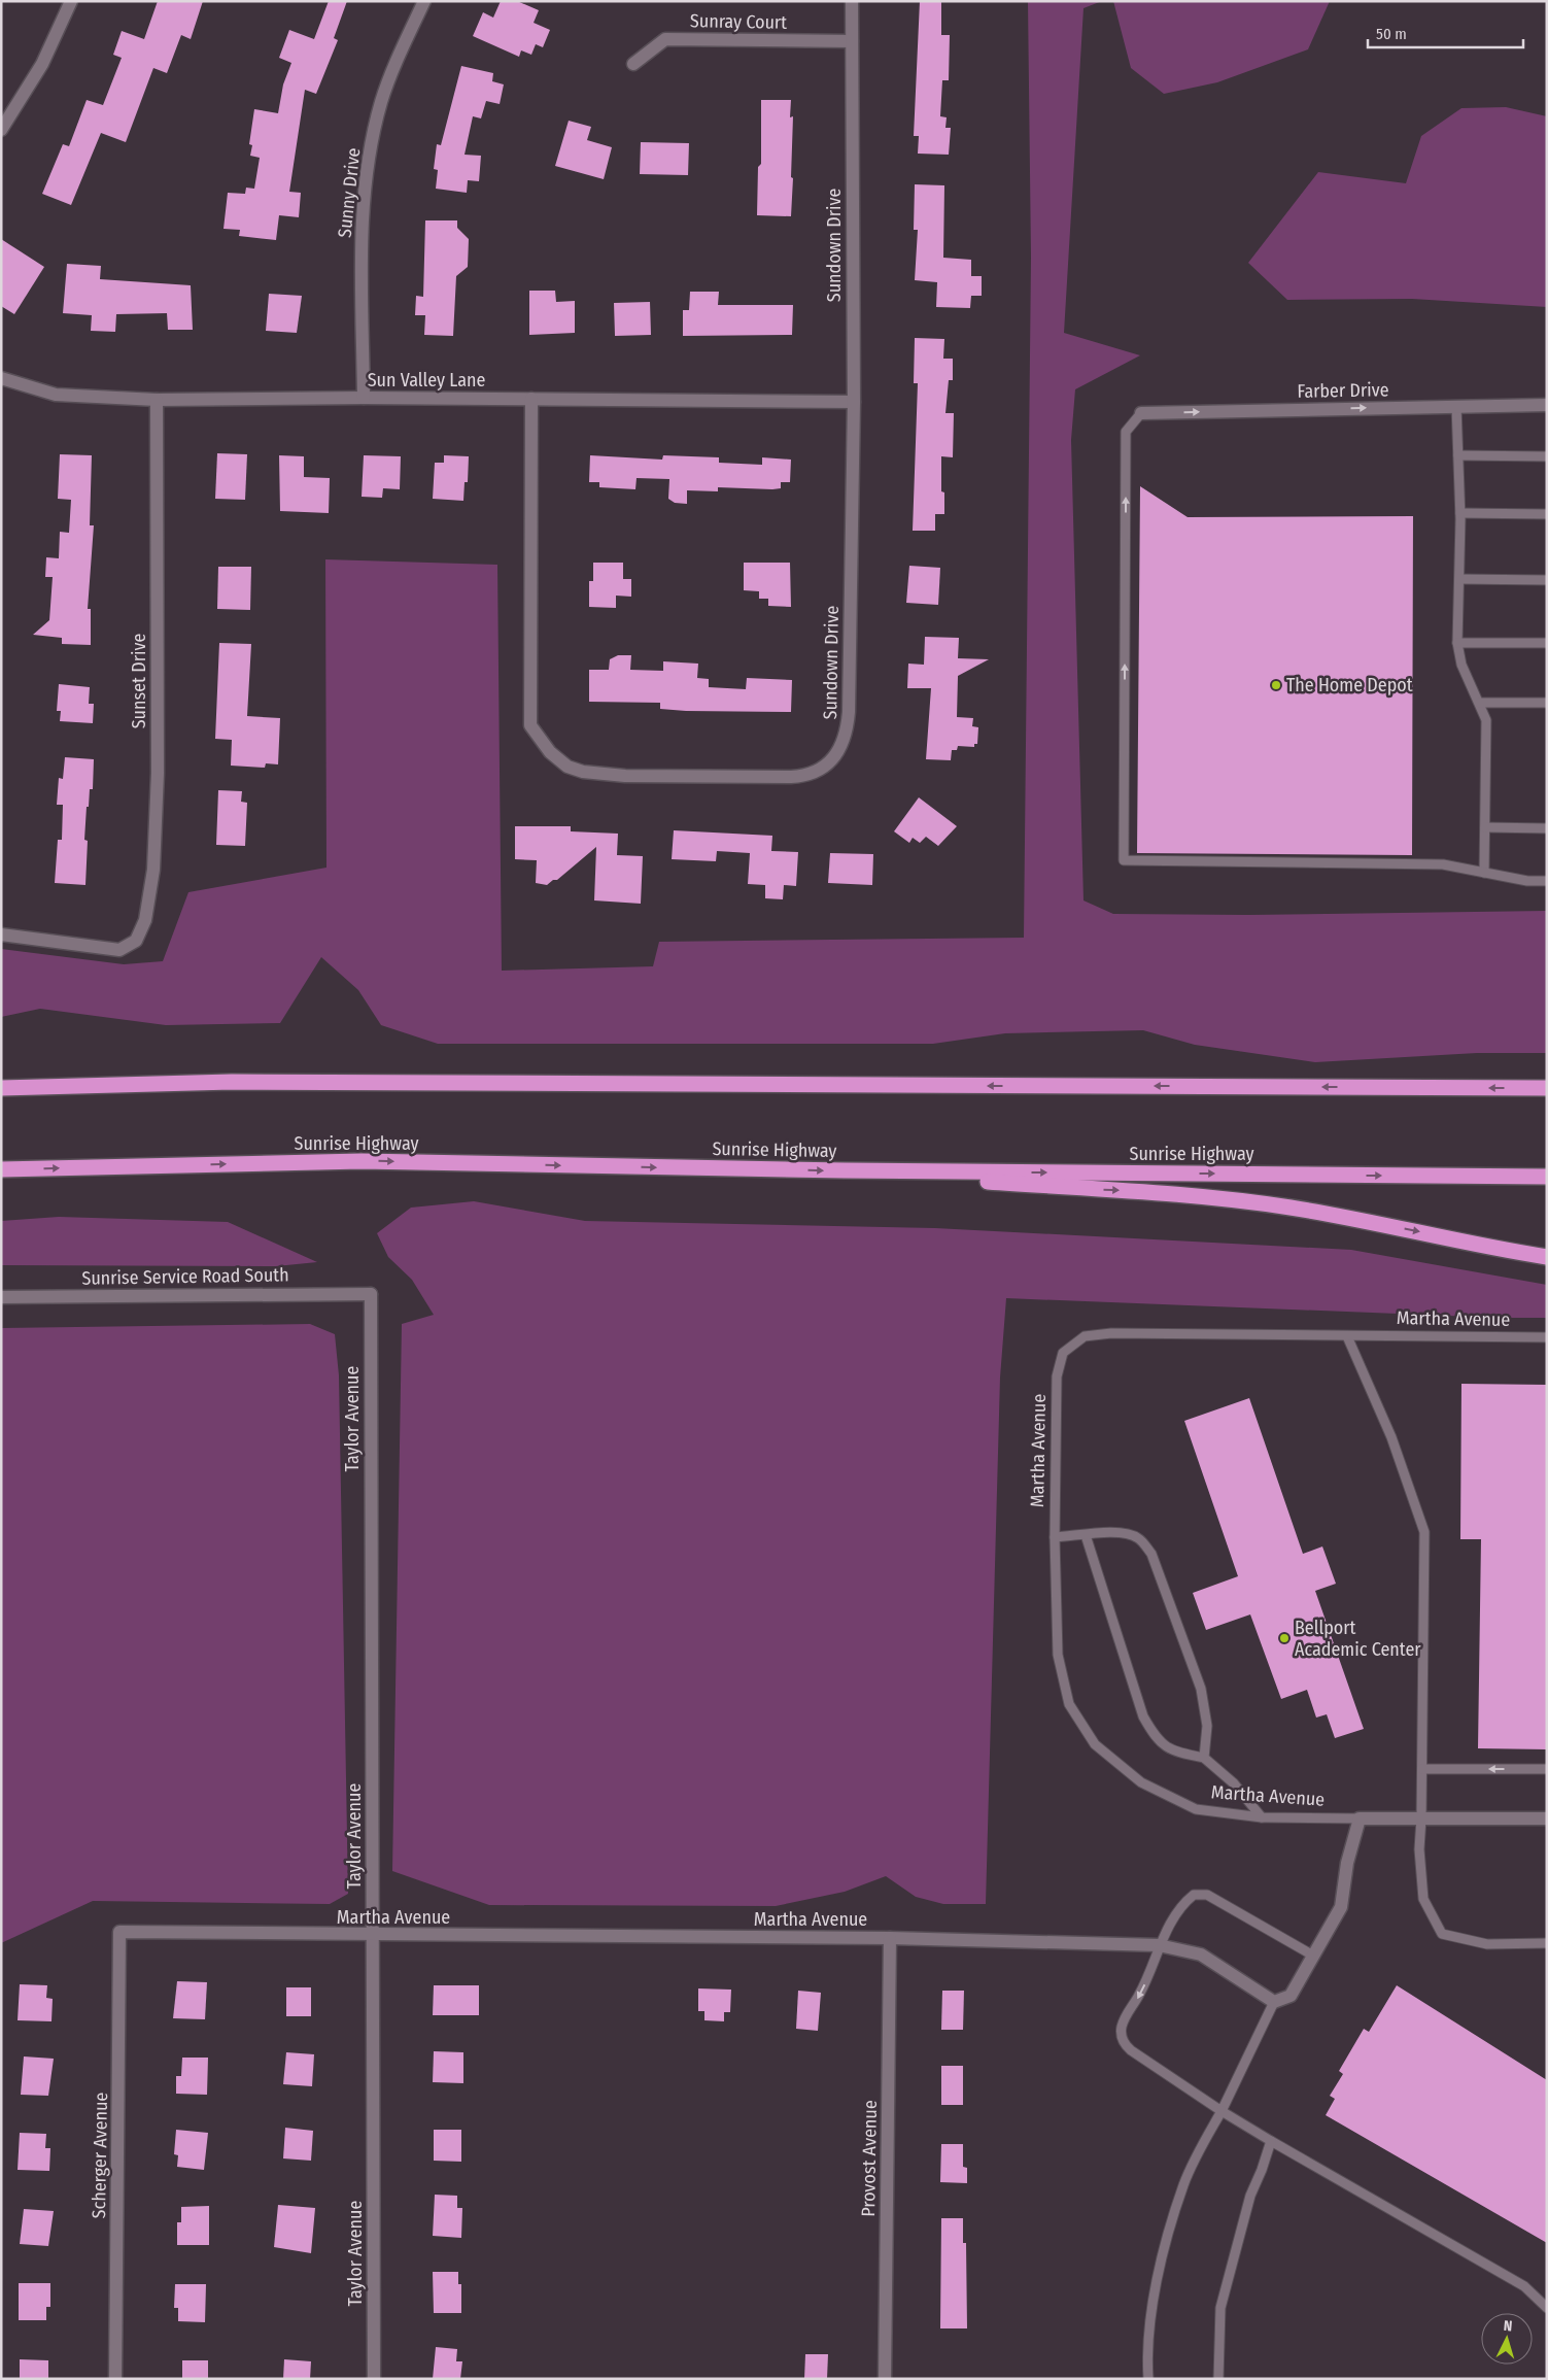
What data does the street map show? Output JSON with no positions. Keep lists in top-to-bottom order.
{
  "streets": {
    "highway": ["Sunrise Highway"],
    "street": [
      "Sunray Court",
      "Sunny Drive",
      "Sundown Drive",
      "Sun Valley Lane",
      "Farber Drive",
      "Sunset Drive",
      "Sunrise Service Road South",
      "Martha Avenue",
      "Taylor Avenue",
      "Scherger Avenue",
      "Provost Avenue"
    ]
  },
  "crossings": [
    ["Sunray Court", "Sundown Drive"],
    ["Sunny Drive", "Sun Valley Lane"],
    ["Sundown Drive", "Sun Valley Lane"],
    ["Sun Valley Lane", "Sunset Drive"],
    ["Sunrise Service Road South", "Taylor Avenue"],
    ["Martha Avenue", "Taylor Avenue"],
    ["Martha Avenue", "Scherger Avenue"],
    ["Martha Avenue", "Provost Avenue"]
  ],
  "one_way": ["Farber Drive"],
  "places": ["The Home Depot", "Bellport Academic Center"],
  "scale_bar": "50 m",
  "north": "top"
}
